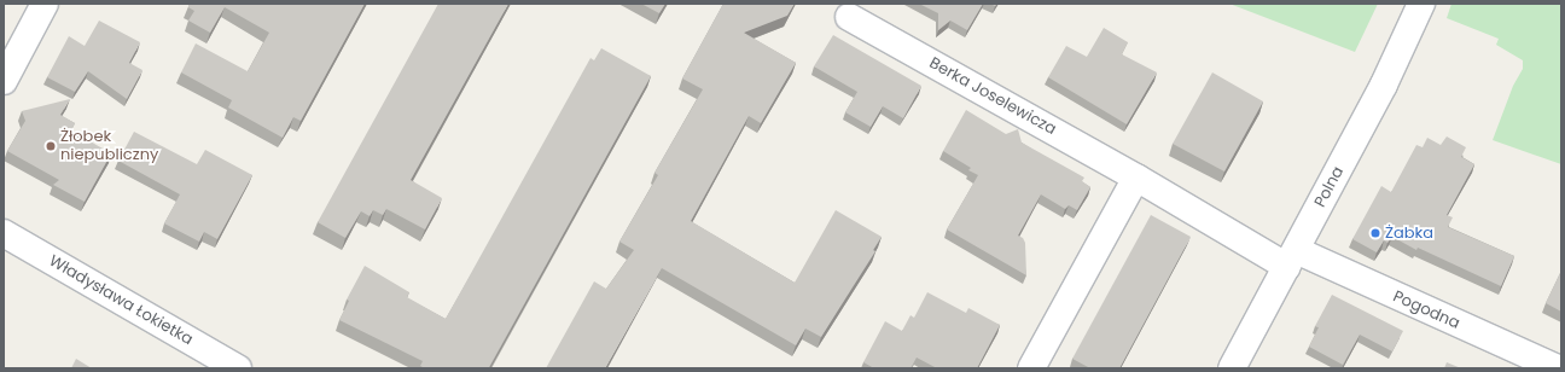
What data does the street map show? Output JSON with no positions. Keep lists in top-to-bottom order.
{
  "streets": {
    "street": [
      "Berka Joselewicza",
      "Polna",
      "Władysława Łokietka",
      "Pogodna"
    ]
  },
  "crossings": [
    ["Berka Joselewicza", "Polna"],
    ["Berka Joselewicza", "Pogodna"],
    ["Polna", "Pogodna"]
  ],
  "places": ["Żłobek niepubliczny", "Żabka"]
}
